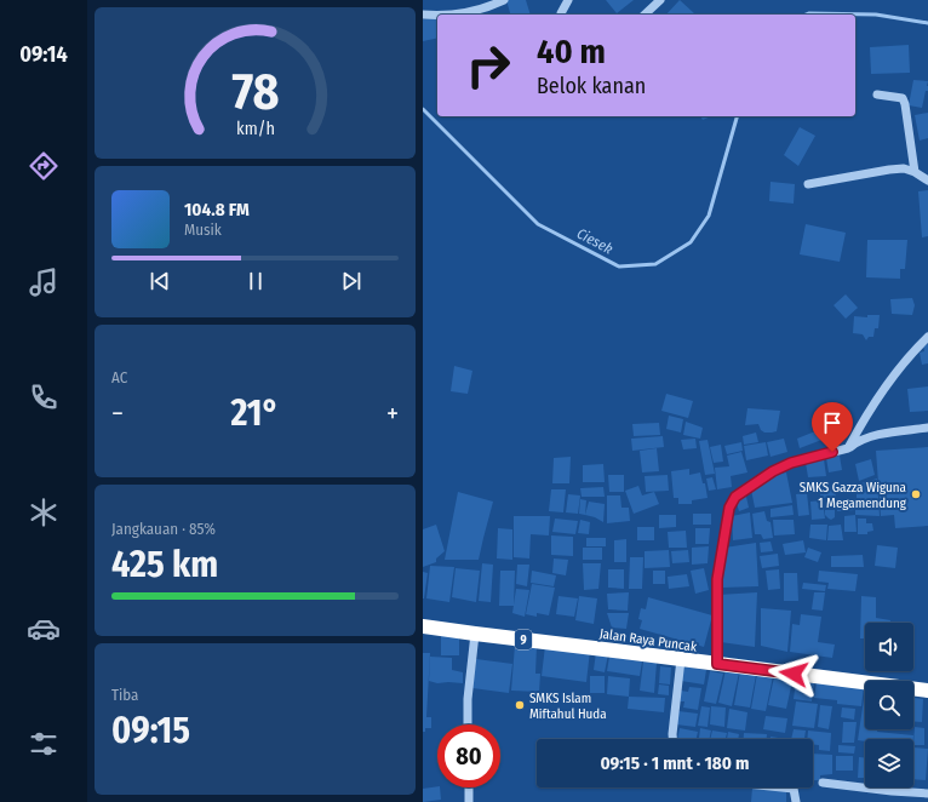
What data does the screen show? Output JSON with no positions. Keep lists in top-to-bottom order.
{
  "streets": {
    "highway": ["9", "Jalan Raya Puncak"]
  },
  "water": ["Ciesek"],
  "places": ["SMKS Gazza Wiguna 1 Megamendung", "SMKS Islam Miftahul Huda"],
  "page": {
    "tabs": "09:14",
    "turn": ["40 m", "Belok kanan"],
    "song": ["104.8 FM", "Musik"],
    "tile": [
      "AC",
      ["Jangkauan · 85%", "425 km"],
      ["Tiba", "09:15"]
    ],
    "heat": ["−", "21°", "+"],
    "limit": "80",
    "trip": "09:15 · 1 mnt · 180 m",
    "gauge": ["78", "km/h"]
  }
}
